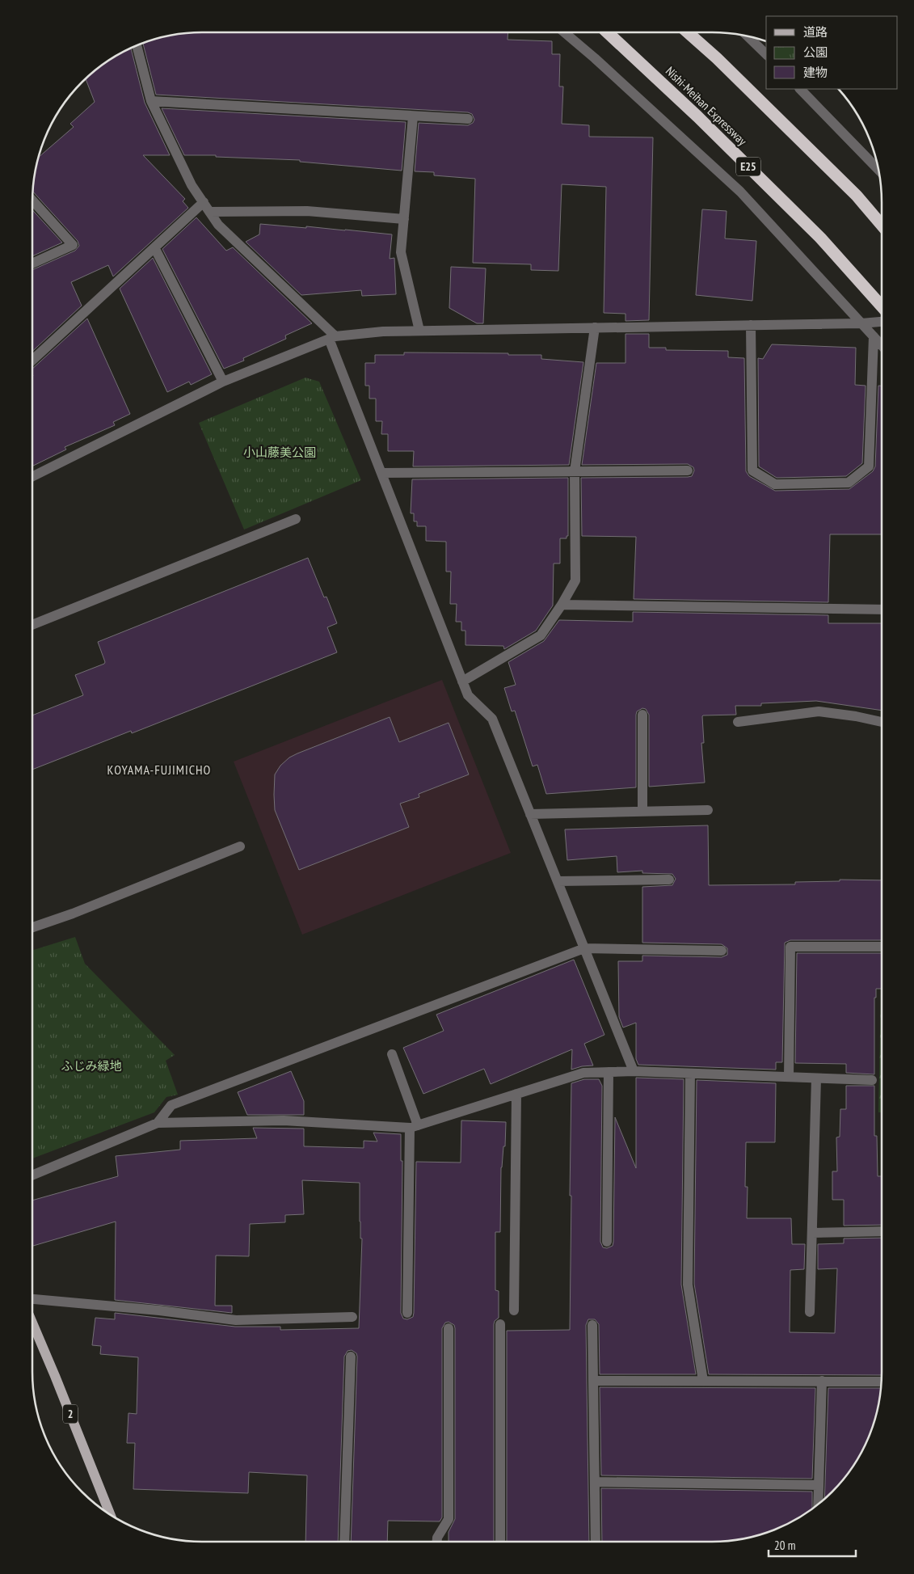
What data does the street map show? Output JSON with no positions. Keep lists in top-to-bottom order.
{
  "streets": {
    "highway": ["Nishi-Meihan Expressway", "E25"],
    "main road": ["2"]
  },
  "districts": ["KOYAMA-FUJIMICHO"],
  "parks": ["小山藤美公園", "ふじみ緑地"],
  "legend": ["道路", "公園", "建物"],
  "scale_bar": "20 m"
}
